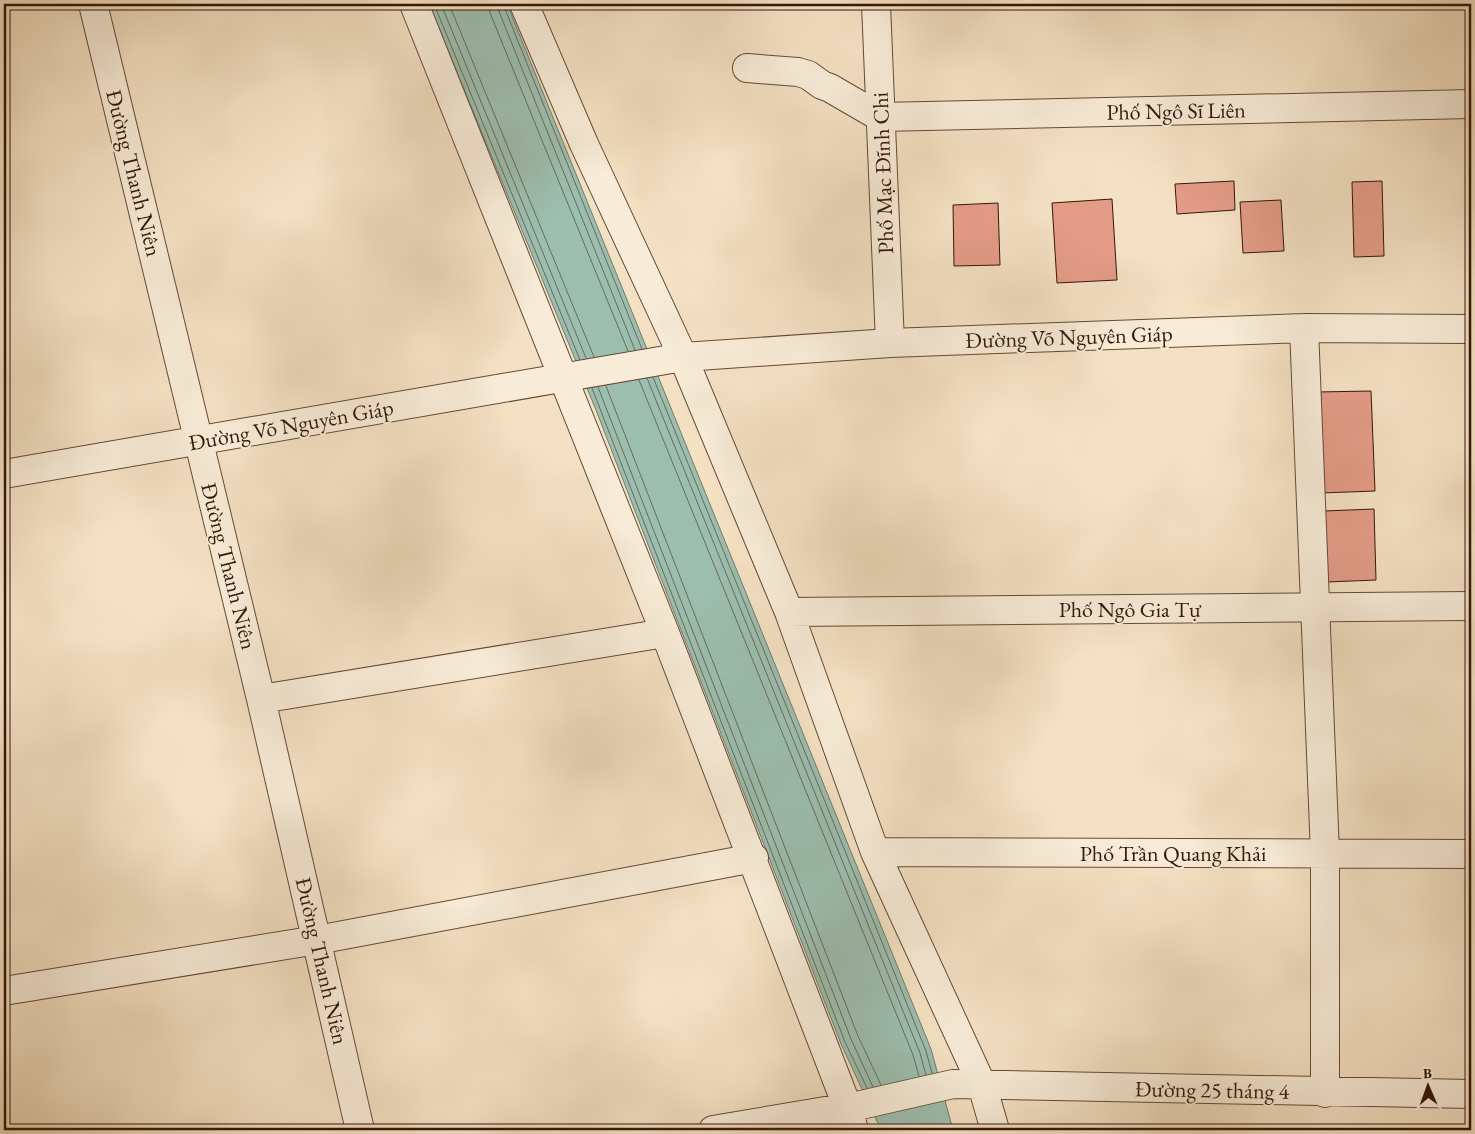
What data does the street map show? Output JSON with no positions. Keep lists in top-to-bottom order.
{
  "streets": {
    "street": [
      "Phố Ngô Sĩ Liên",
      "Đường Thanh Niên",
      "Phố Mạc Đĩnh Chi",
      "Đường Võ Nguyên Giáp",
      "Phố Ngô Gia Tự",
      "Phố Trần Quang Khải",
      "Đường 25 tháng 4"
    ]
  },
  "crossings": [
    ["Phố Ngô Sĩ Liên", "Phố Mạc Đĩnh Chi"],
    ["Đường Thanh Niên", "Đường Võ Nguyên Giáp"],
    ["Phố Mạc Đĩnh Chi", "Đường Võ Nguyên Giáp"]
  ],
  "north": "top"
}
